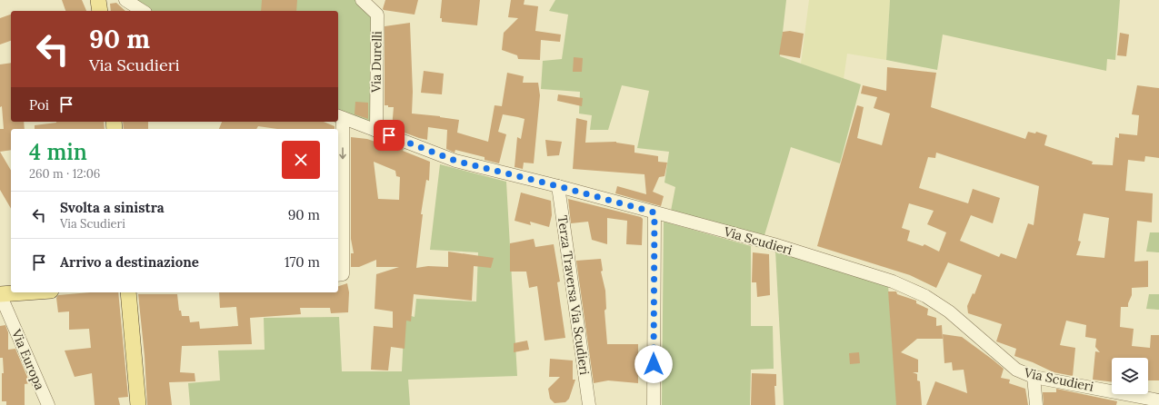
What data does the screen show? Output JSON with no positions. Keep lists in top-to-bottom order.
{
  "streets": {
    "street": [
      "Via Durelli",
      "Via Scudieri",
      "Terza Traversa Via Scudieri",
      "Via Europa"
    ]
  },
  "crossings": [
    ["Via Durelli", "Via Scudieri"],
    ["Via Scudieri", "Terza Traversa Via Scudieri"]
  ],
  "page": {
    "turn": ["90 m", "Via Scudieri"],
    "then": "Poi",
    "heading": ["4 min", "260 m · 12:06"],
    "list": [
      {
        "name": "Svolta a sinistra",
        "note": "Via Scudieri",
        "value": "90 m"
      },
      {
        "name": "Arrivo a destinazione",
        "value": "170 m"
      }
    ]
  }
}
